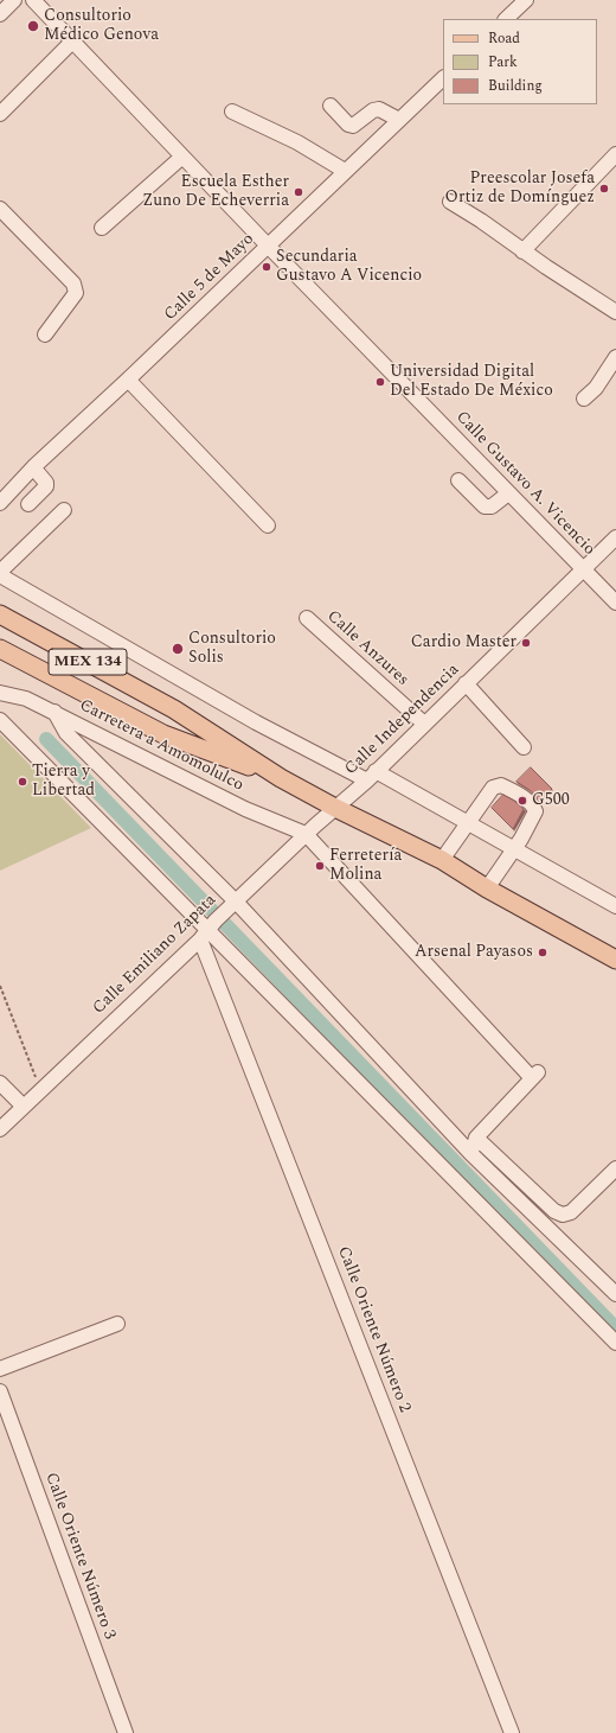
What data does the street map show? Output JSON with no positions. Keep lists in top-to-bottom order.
{
  "streets": {
    "main road": ["MEX 134"],
    "street": [
      "Calle 5 de Mayo",
      "Calle Gustavo A. Vicencio",
      "Calle Anzures",
      "Calle Independencia",
      "Carretera a Amomolulco",
      "Calle Emiliano Zapata",
      "Calle Oriente Número 2",
      "Calle Oriente Número 3"
    ]
  },
  "crossings": [
    ["Calle 5 de Mayo", "Calle Gustavo A. Vicencio"],
    ["Calle Gustavo A. Vicencio", "Calle Independencia"],
    ["Calle Anzures", "Calle Independencia"],
    ["MEX 134", "Calle Independencia"],
    ["MEX 134", "Calle Emiliano Zapata"],
    ["Calle Independencia", "Calle Emiliano Zapata"],
    ["Carretera a Amomolulco", "Calle Emiliano Zapata"],
    ["Calle Emiliano Zapata", "Calle Oriente Número 2"]
  ],
  "places": [
    "Consultorio Médico Genova",
    "Preescolar Josefa Ortiz de Domínguez",
    "Escuela Esther Zuno De Echeverria",
    "Secundaria Gustavo A Vicencio",
    "Universidad Digital Del Estado De México",
    "Cardio Master",
    "Consultorio Solis",
    "Tierra y Libertad",
    "G500",
    "Ferretería Molina",
    "Arsenal Payasos"
  ],
  "legend": ["Road", "Park", "Building"]
}
